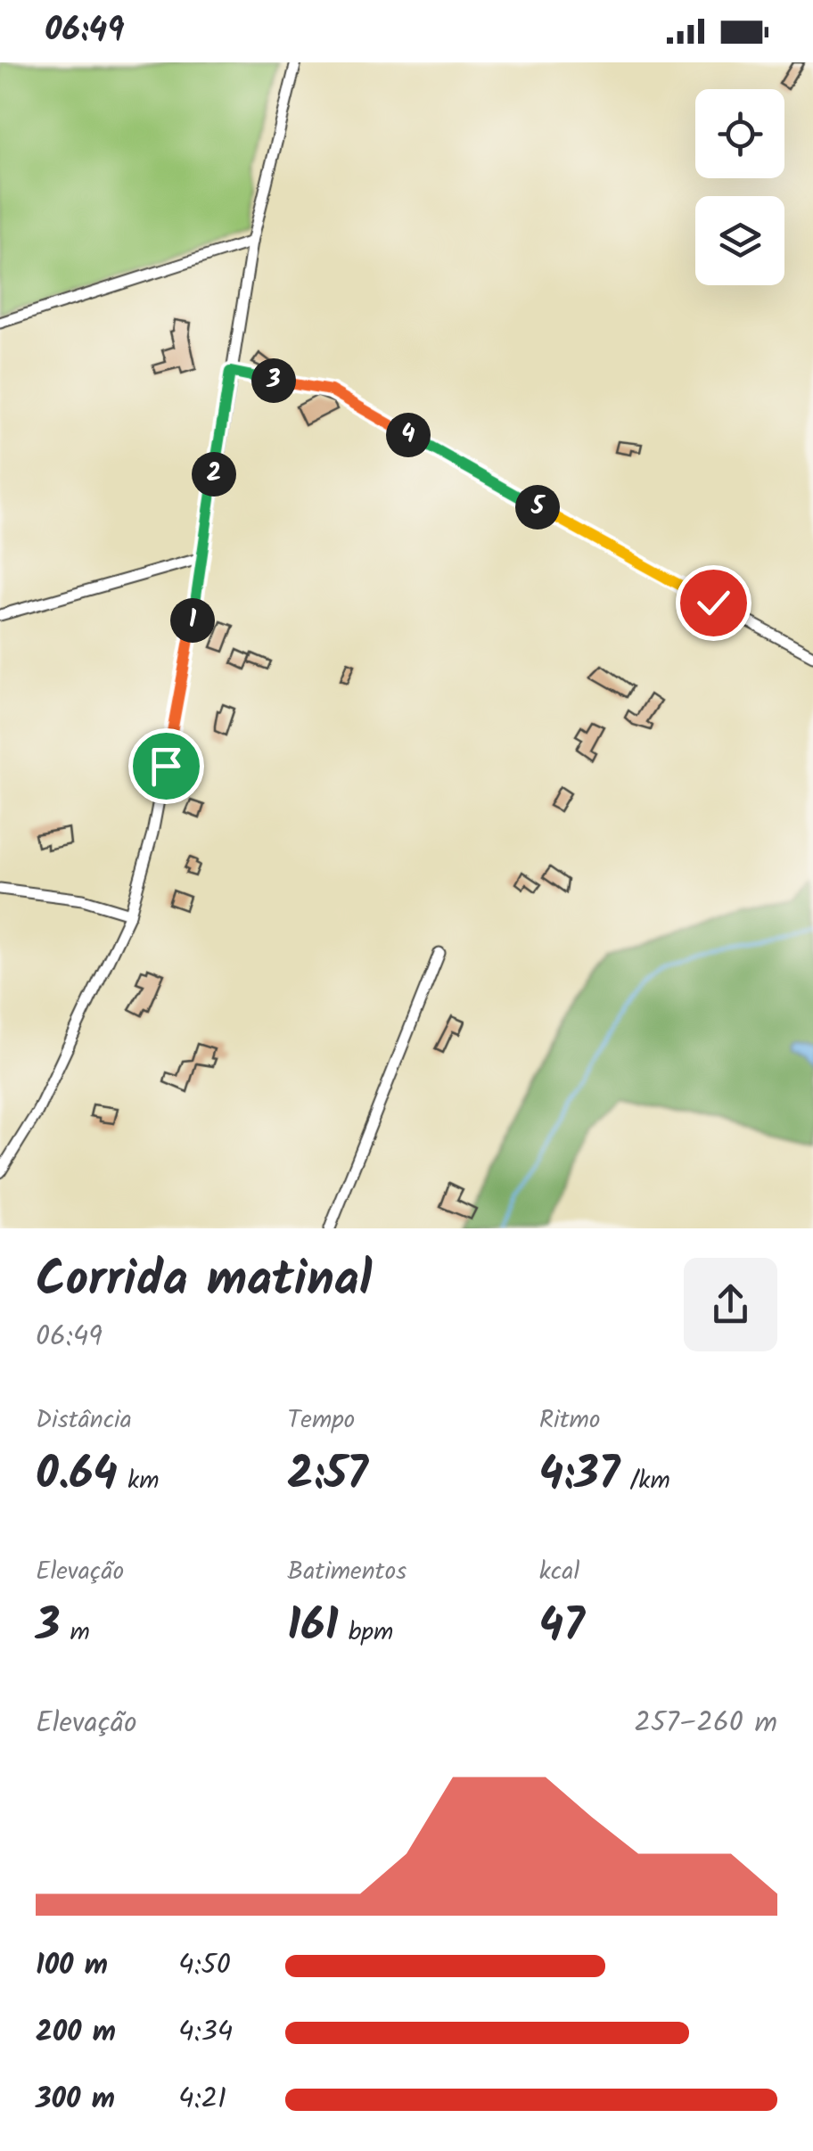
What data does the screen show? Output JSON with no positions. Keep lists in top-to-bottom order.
{
  "page": {
    "status": "06:49",
    "pins": [
      "3",
      "4",
      "2",
      "5",
      "1"
    ],
    "heading": ["Corrida matinal", "06:49"],
    "stats": [
      ["Distância", "0.64 km"],
      ["Tempo", "2:57"],
      ["Ritmo", "4:37 /km"],
      ["Elevação", "3 m"],
      ["Batimentos", "161 bpm"],
      ["kcal", "47"]
    ],
    "chart": ["Elevação", "257–260 m"],
    "list": [
      {
        "name": "100 m",
        "note": "4:50"
      },
      {
        "name": "200 m",
        "note": "4:34"
      },
      {
        "name": "300 m",
        "note": "4:21"
      }
    ]
  }
}
